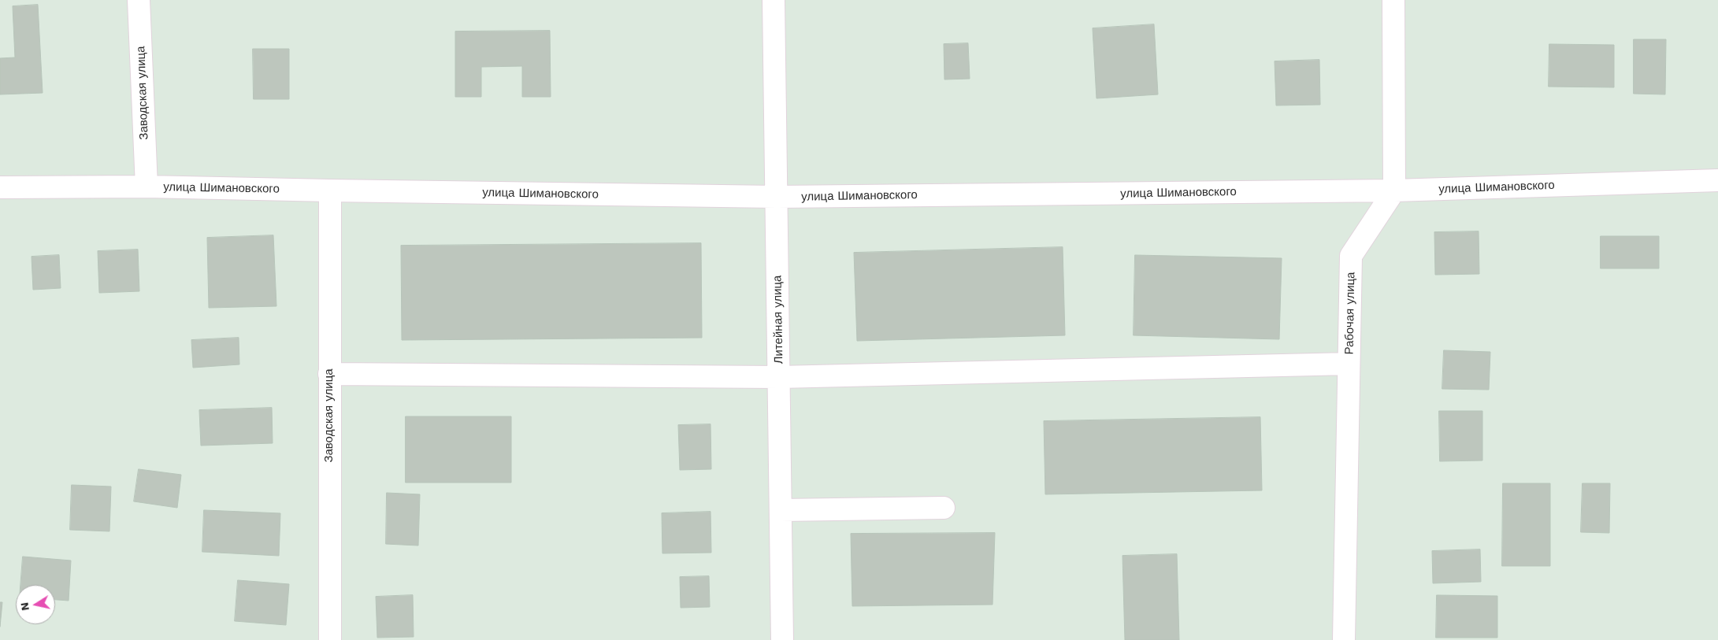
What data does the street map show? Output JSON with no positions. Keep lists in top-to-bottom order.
{
  "streets": {
    "street": [
      "Заводская улица",
      "улица Шимановского",
      "Рабочая улица",
      "Литейная улица"
    ]
  },
  "crossings": [
    ["Заводская улица", "улица Шимановского"],
    ["улица Шимановского", "Рабочая улица"],
    ["улица Шимановского", "Литейная улица"]
  ],
  "north": "left"
}
